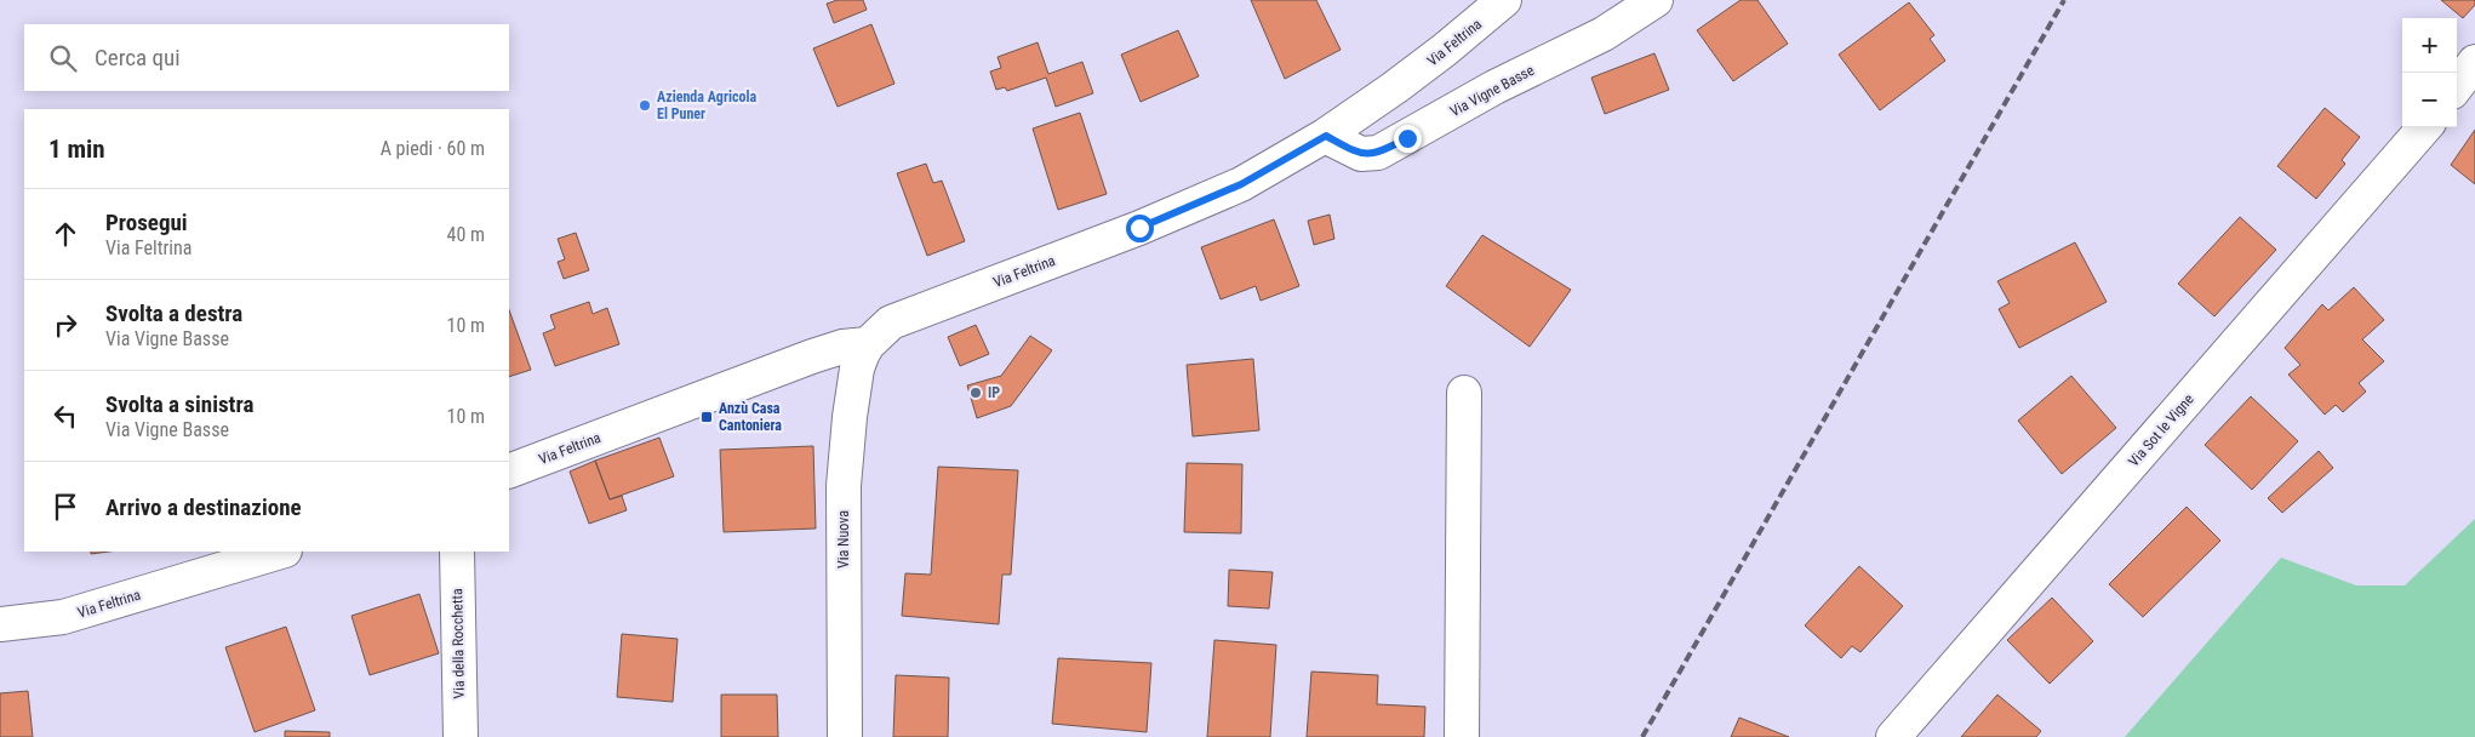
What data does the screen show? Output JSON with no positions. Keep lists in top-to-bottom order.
{
  "streets": {
    "street": [
      "Via Feltrina",
      "Via Vigne Basse",
      "Via Sot le Vigne",
      "Via Nuova",
      "Via della Rocchetta"
    ]
  },
  "crossings": [
    ["Via Feltrina", "Via Vigne Basse"],
    ["Via Feltrina", "Via Nuova"]
  ],
  "places": {
    "other": ["Azienda Agricola El Puner", "IP"],
    "transit": ["Anzù Casa Cantoniera"]
  },
  "page": {
    "map_buttons": ["+", "−"],
    "search": "Cerca qui",
    "heading": ["1 min", "A piedi · 60 m"],
    "list": [
      ["Prosegui", "Via Feltrina", "40 m"],
      ["Svolta a destra", "Via Vigne Basse", "10 m"],
      ["Svolta a sinistra", "Via Vigne Basse", "10 m"],
      "Arrivo a destinazione"
    ]
  }
}
